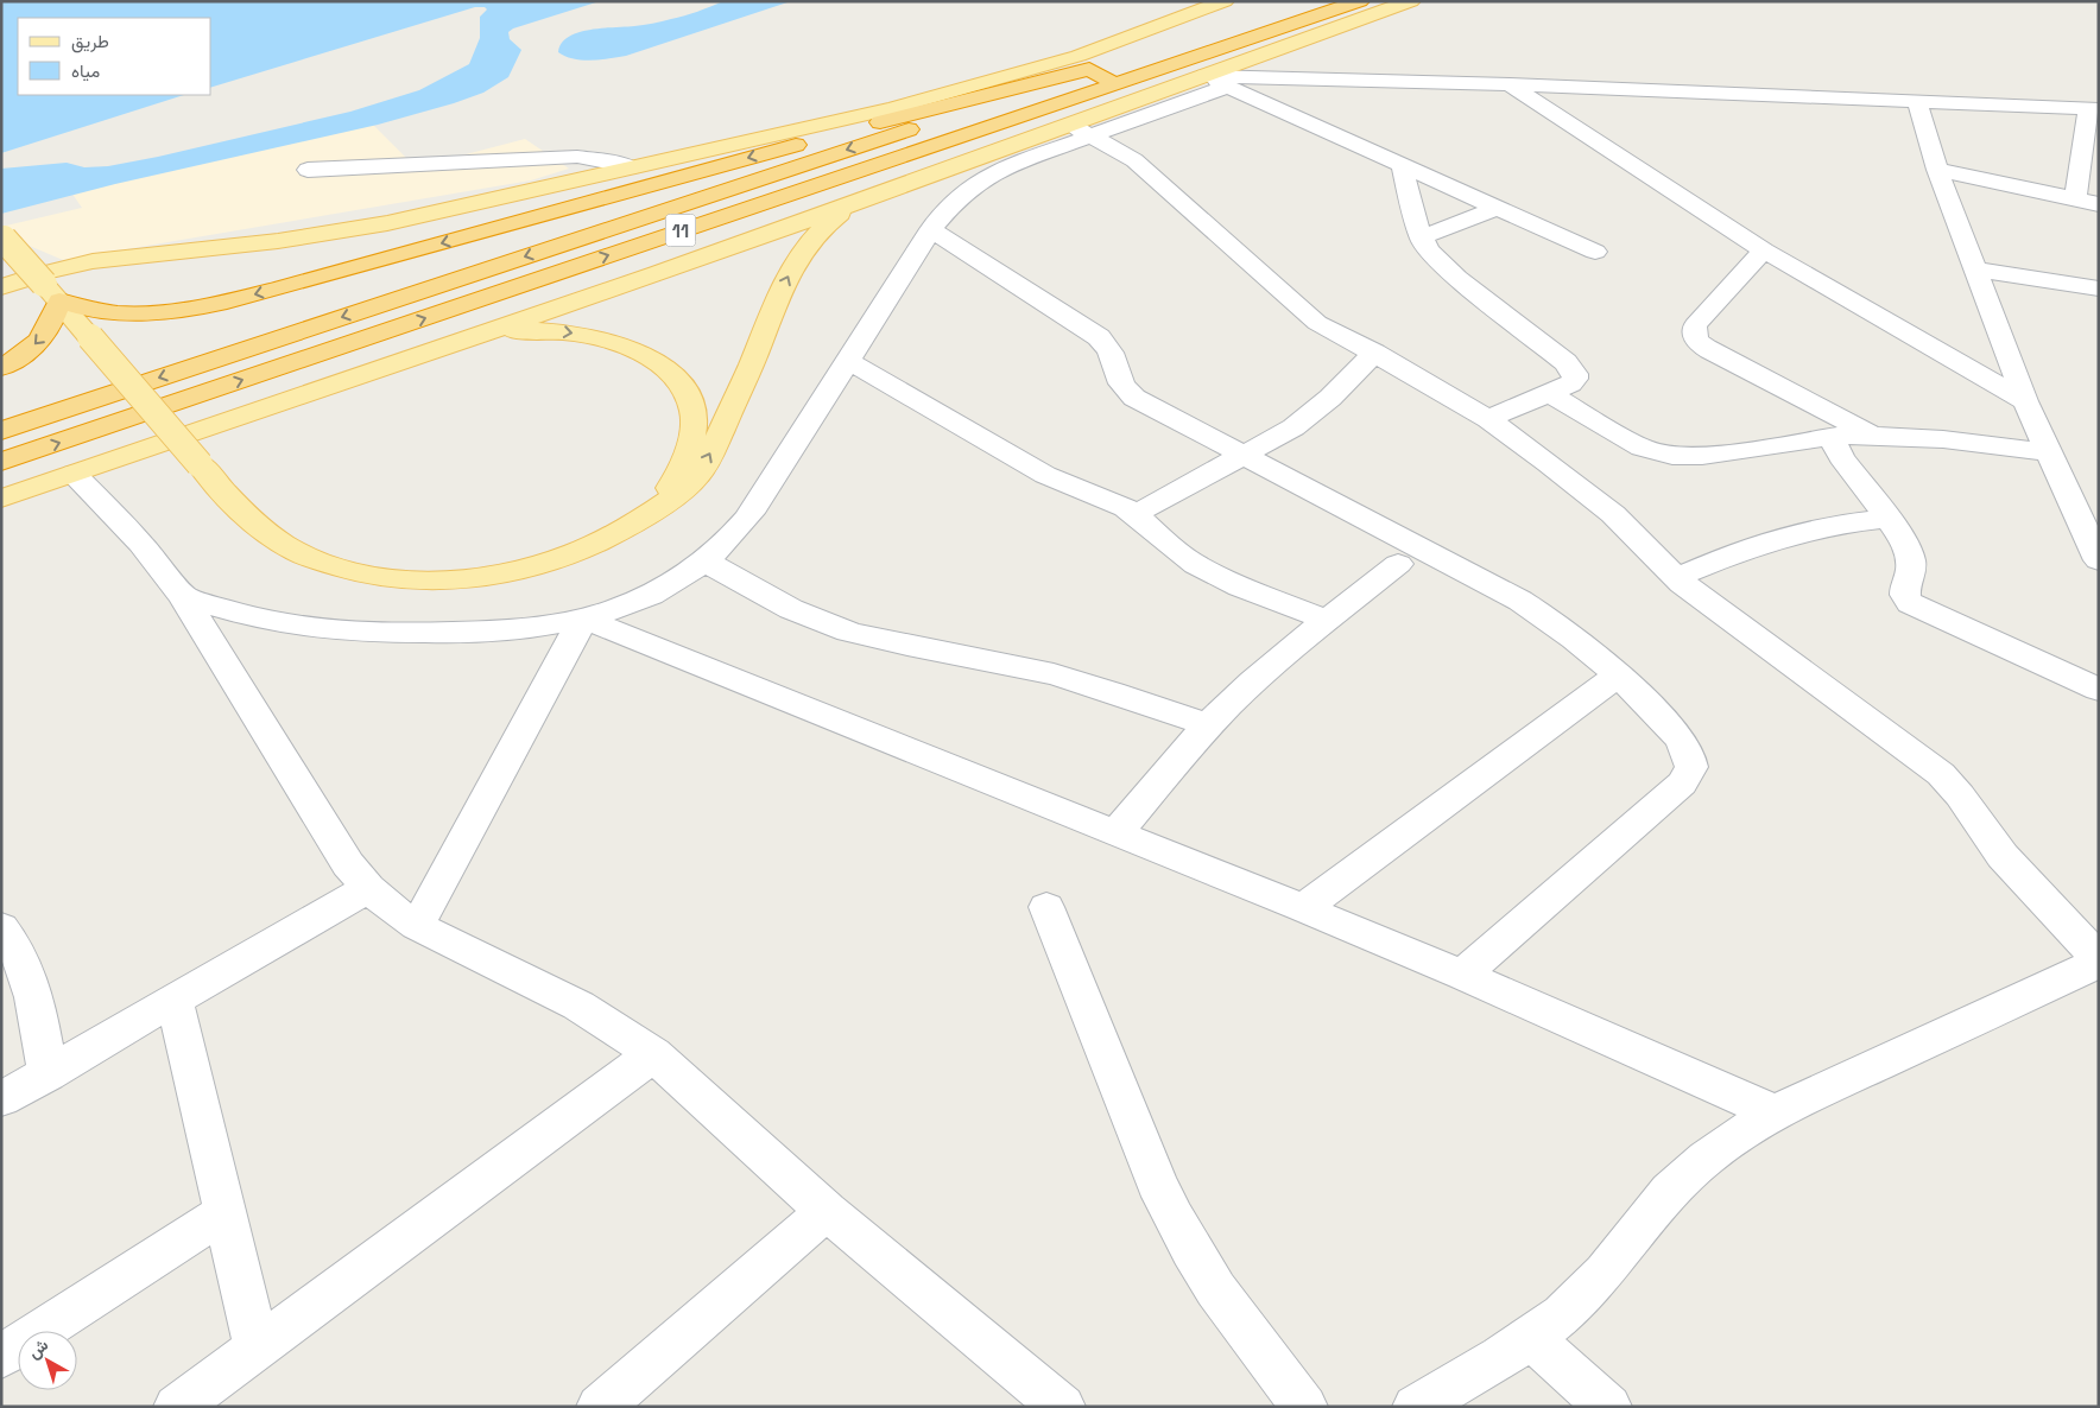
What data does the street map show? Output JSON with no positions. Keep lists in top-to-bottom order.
{
  "streets": {
    "highway": ["11"]
  },
  "legend": ["طريق", "مياه"],
  "north": "top left"
}
